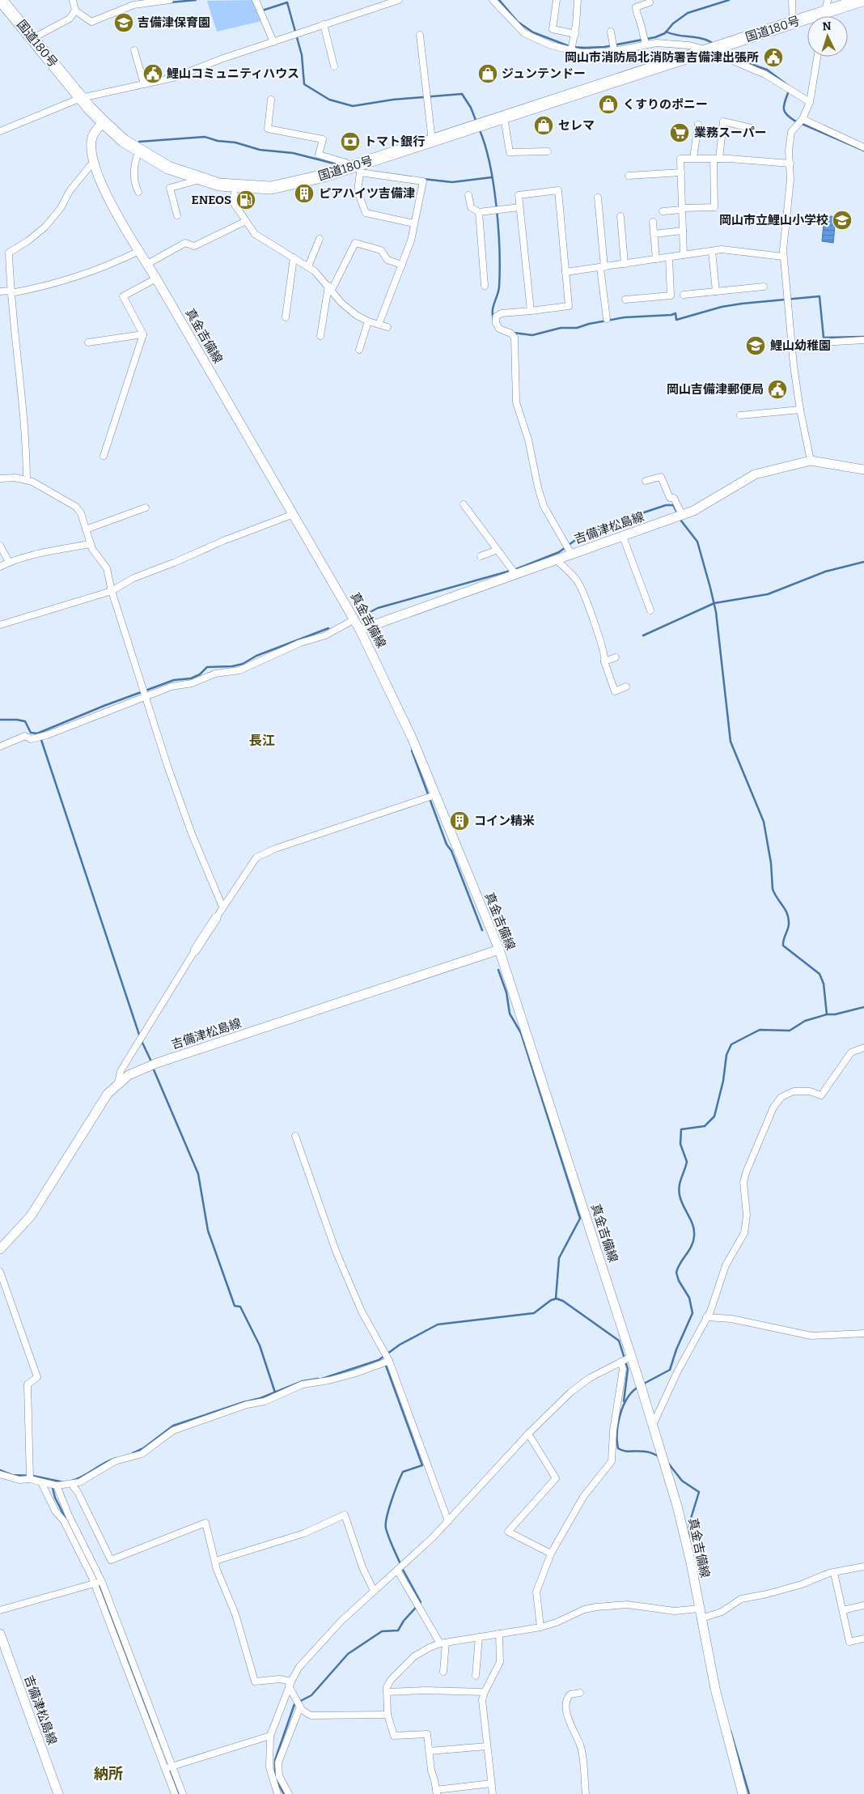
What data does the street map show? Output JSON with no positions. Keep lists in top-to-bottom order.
{
  "streets": {
    "highway": ["国道180号"],
    "main road": ["真金吉備線", "吉備津松島線"]
  },
  "crossings": [
    ["国道180号", "真金吉備線"],
    ["真金吉備線", "吉備津松島線"]
  ],
  "districts": ["長江", "納所"],
  "places": {
    "school or university": ["吉備津保育園", "岡山市立鯉山小学校", "鯉山幼稚園"],
    "public building": ["岡山市消防局北消防署吉備津出張所", "鯉山コミュニティハウス", "岡山吉備津郵便局"],
    "shop": ["ジュンテンドー", "くすりのポニー", "セレマ"],
    "supermarket": ["業務スーパー"],
    "bank": ["トマト銀行"],
    "building": ["ピアハイツ吉備津", "コイン精米"],
    "fuel station": ["ENEOS"]
  },
  "north": "top"
}
